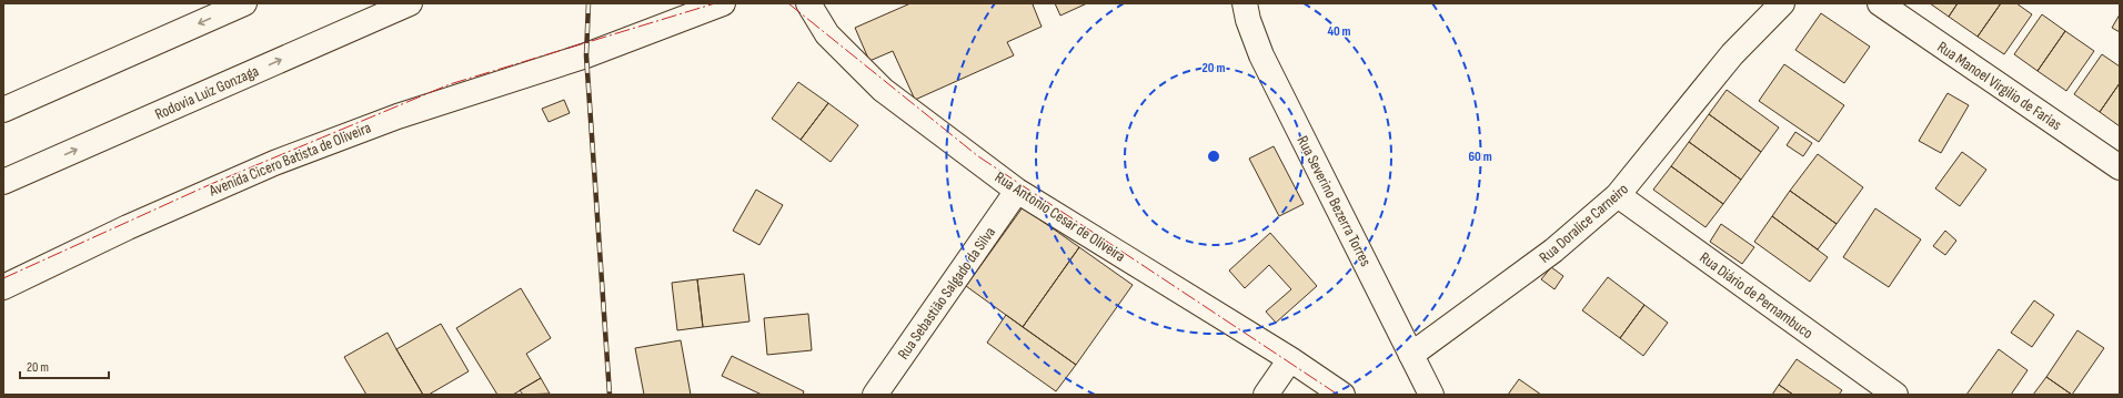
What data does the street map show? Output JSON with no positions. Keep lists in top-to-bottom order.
{
  "streets": {
    "main road": [
      "Rua Manoel Virgilio de Farias",
      "Rodovia Luiz Gonzaga",
      "Avenida Cicero Batista de Oliveira",
      "Rua Severino Bezerra Torres",
      "Rua Antonio Cesar de Oliveira",
      "Rua Doralice Carneiro",
      "Rua Sebastião Salgado da Silva",
      "Rua Diário de Pernambuco"
    ]
  },
  "crossings": [
    ["Rua Severino Bezerra Torres", "Rua Doralice Carneiro"],
    ["Rua Antonio Cesar de Oliveira", "Rua Sebastião Salgado da Silva"],
    ["Rua Doralice Carneiro", "Rua Diário de Pernambuco"]
  ],
  "scale_bar": "20 m",
  "rings": ["40 m", "20 m", "60 m"]
}
